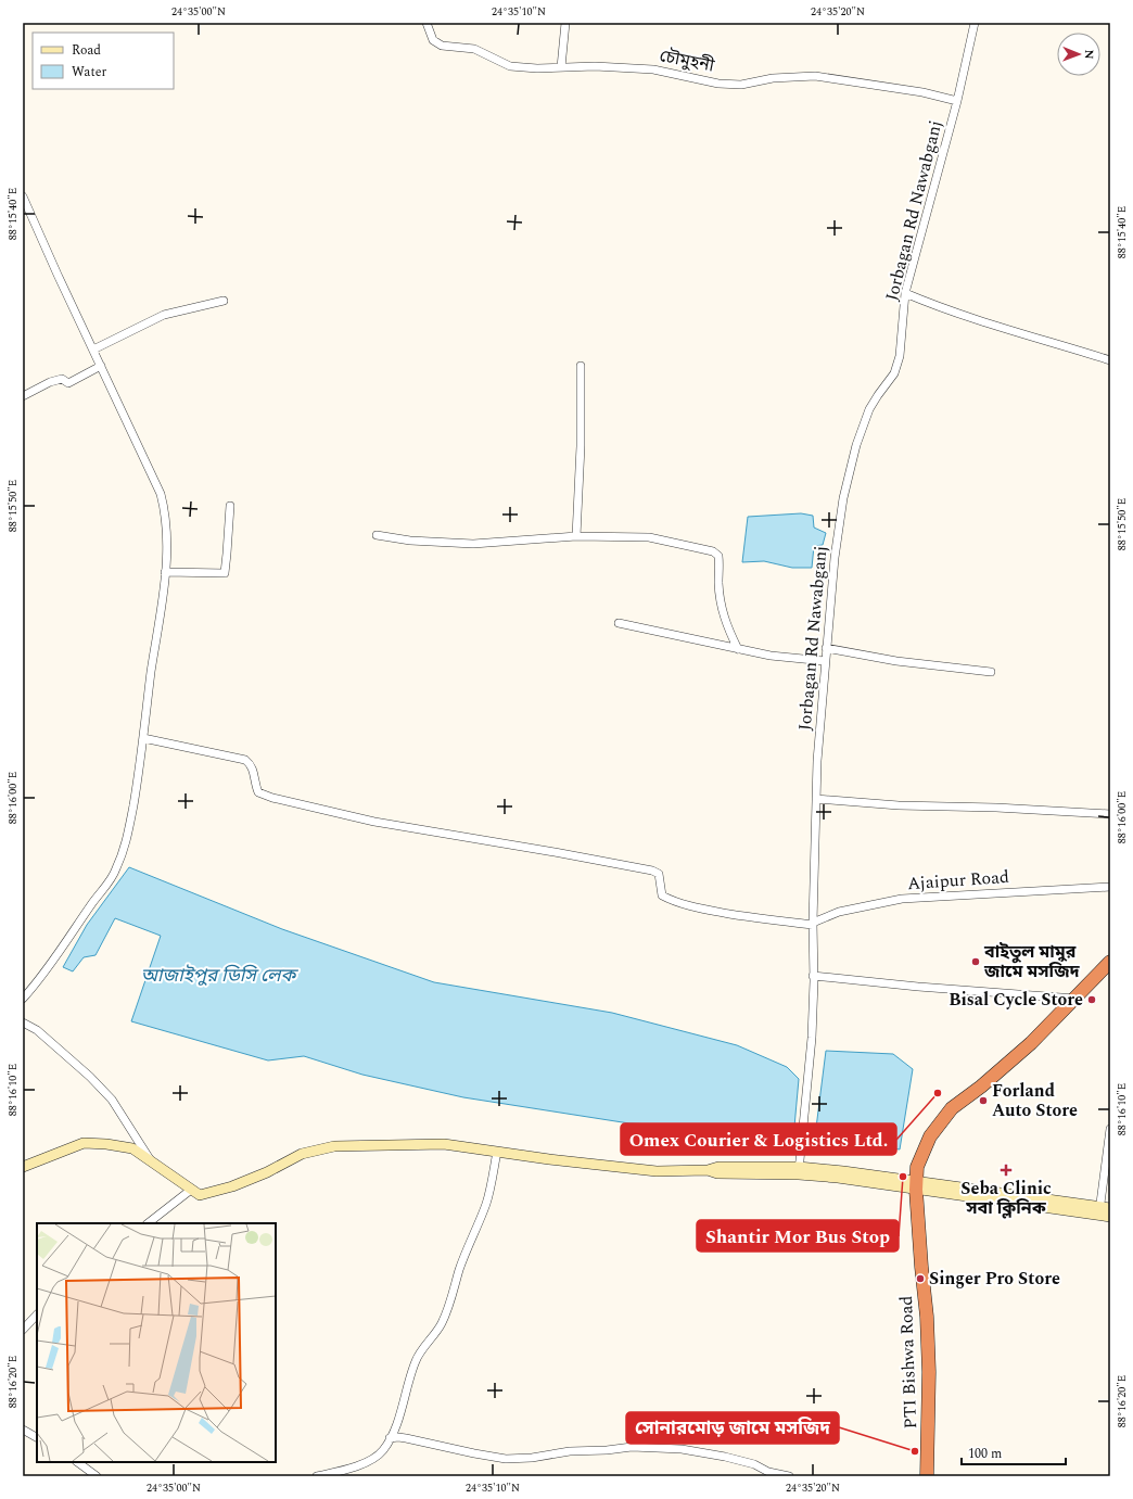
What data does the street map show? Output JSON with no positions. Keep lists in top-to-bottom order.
{
  "streets": {
    "highway": ["PTI Bishwa Road"],
    "street": ["চৌমুহনী", "Jorbagan Rd Nawabganj", "Ajaipur Road"]
  },
  "crossings": [
    ["চৌমুহনী", "Jorbagan Rd Nawabganj"],
    ["Jorbagan Rd Nawabganj", "Ajaipur Road"]
  ],
  "water": ["আজাইপুর ডিসি লেক"],
  "places": {
    "other": [
      "বাইতুল মামুর জামে মসজিদ",
      "Bisal Cycle Store",
      "Omex Courier & Logistics Ltd.",
      "Forland Auto Store",
      "Shantir Mor Bus Stop",
      "Singer Pro Store",
      "সোনারমোড় জামে মসজিদ"
    ],
    "health": ["Seba Clinic সবা ক্লিনিক"]
  },
  "legend": ["Road", "Water"],
  "scale_bar": "100 m",
  "north": "right",
  "coordinates": [
    "24°35'00\"N",
    "24°35'10\"N",
    "24°35'20\"N",
    "88°15'40\"E",
    "88°15'50\"E",
    "88°16'00\"E",
    "88°16'10\"E",
    "88°16'20\"E"
  ]
}
